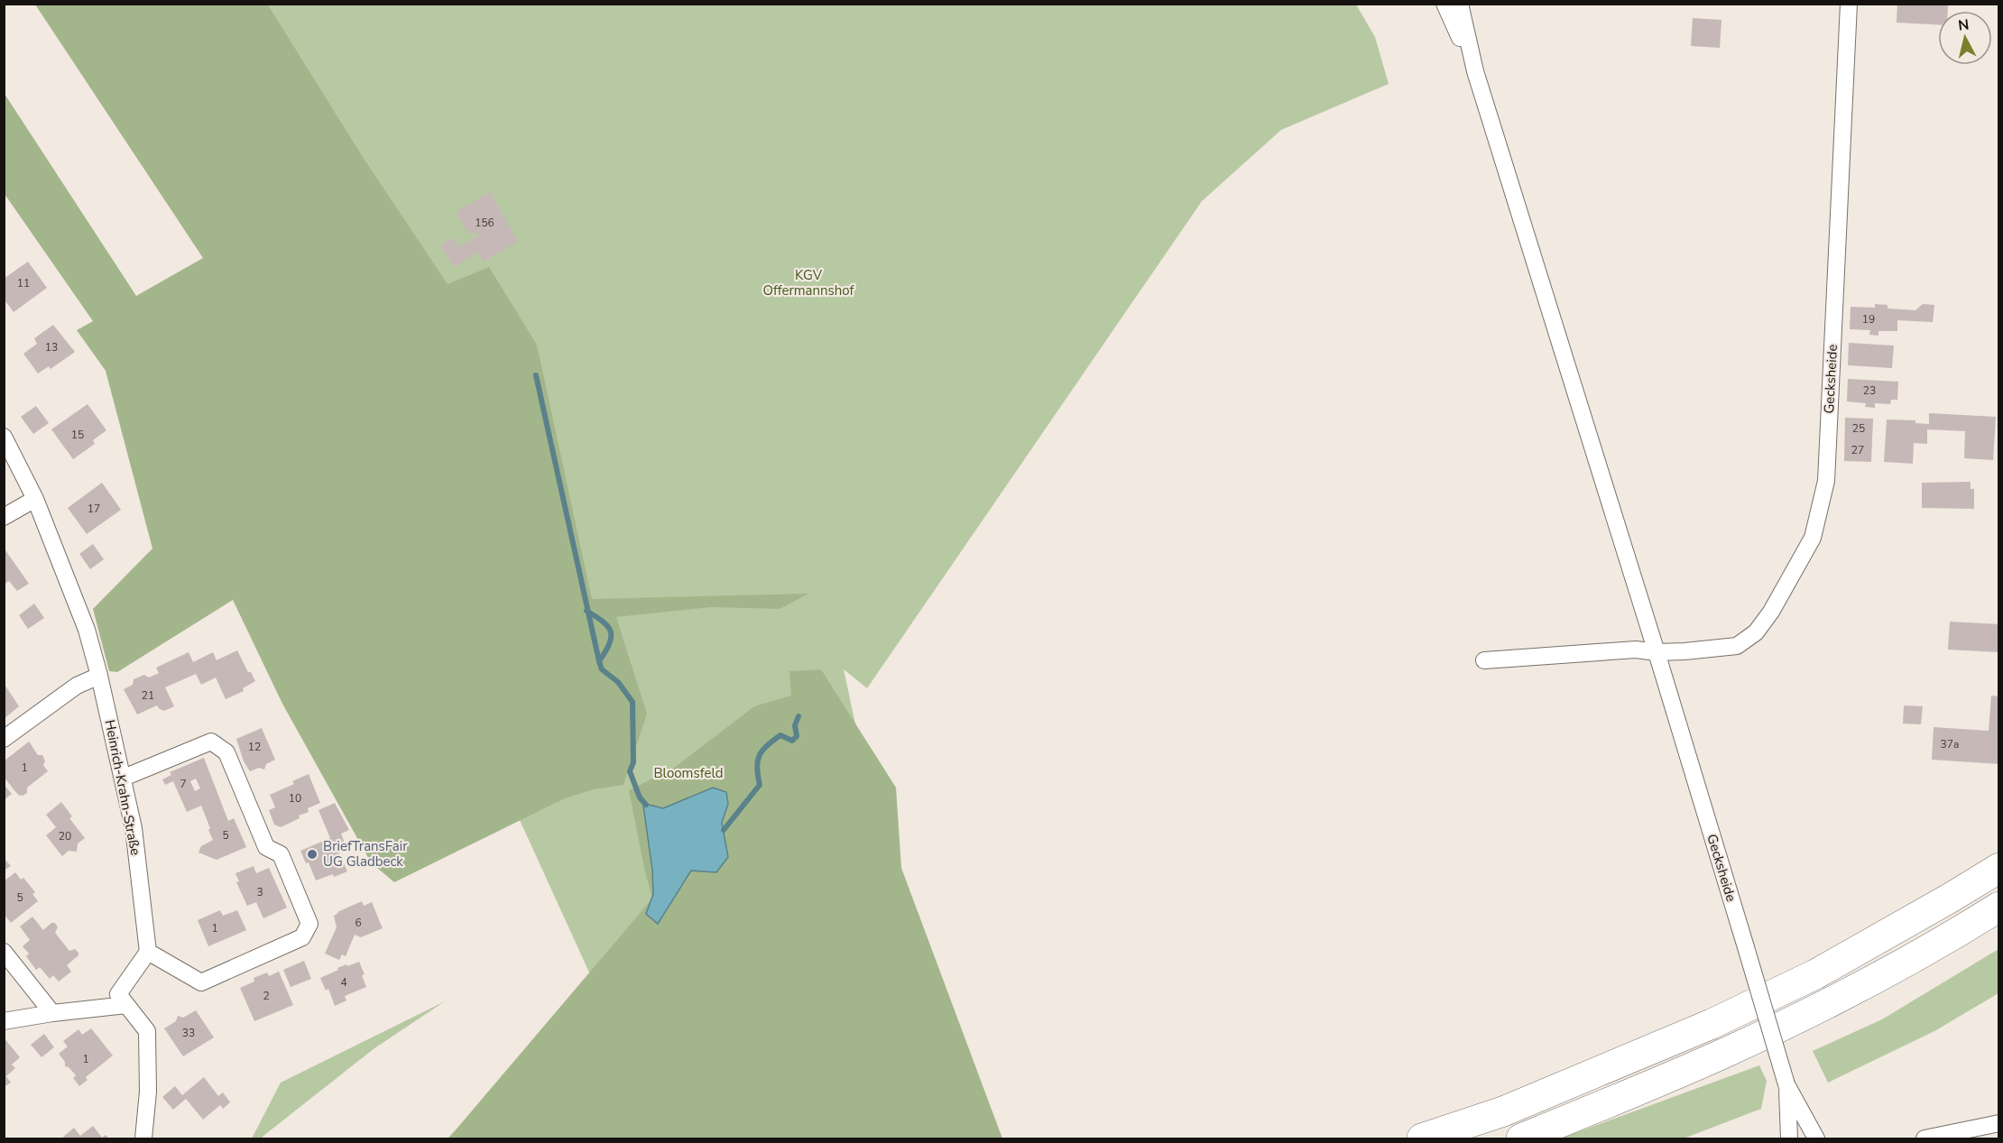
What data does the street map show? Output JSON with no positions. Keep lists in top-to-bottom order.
{
  "streets": {
    "street": ["Gecksheide", "Heinrich-Krahn-Straße"]
  },
  "parks": ["KGV Offermannshof", "Bloomsfeld"],
  "places": ["BriefTransFair UG Gladbeck"],
  "house_numbers": [
    "156",
    "11",
    "19",
    "13",
    "23",
    "25",
    "15",
    "27",
    "17",
    "21",
    "37a",
    "12",
    "1",
    "7",
    "10",
    "5",
    "20",
    "3",
    "5",
    "6",
    "1",
    "4",
    "2",
    "33",
    "1"
  ],
  "north": "top"
}
